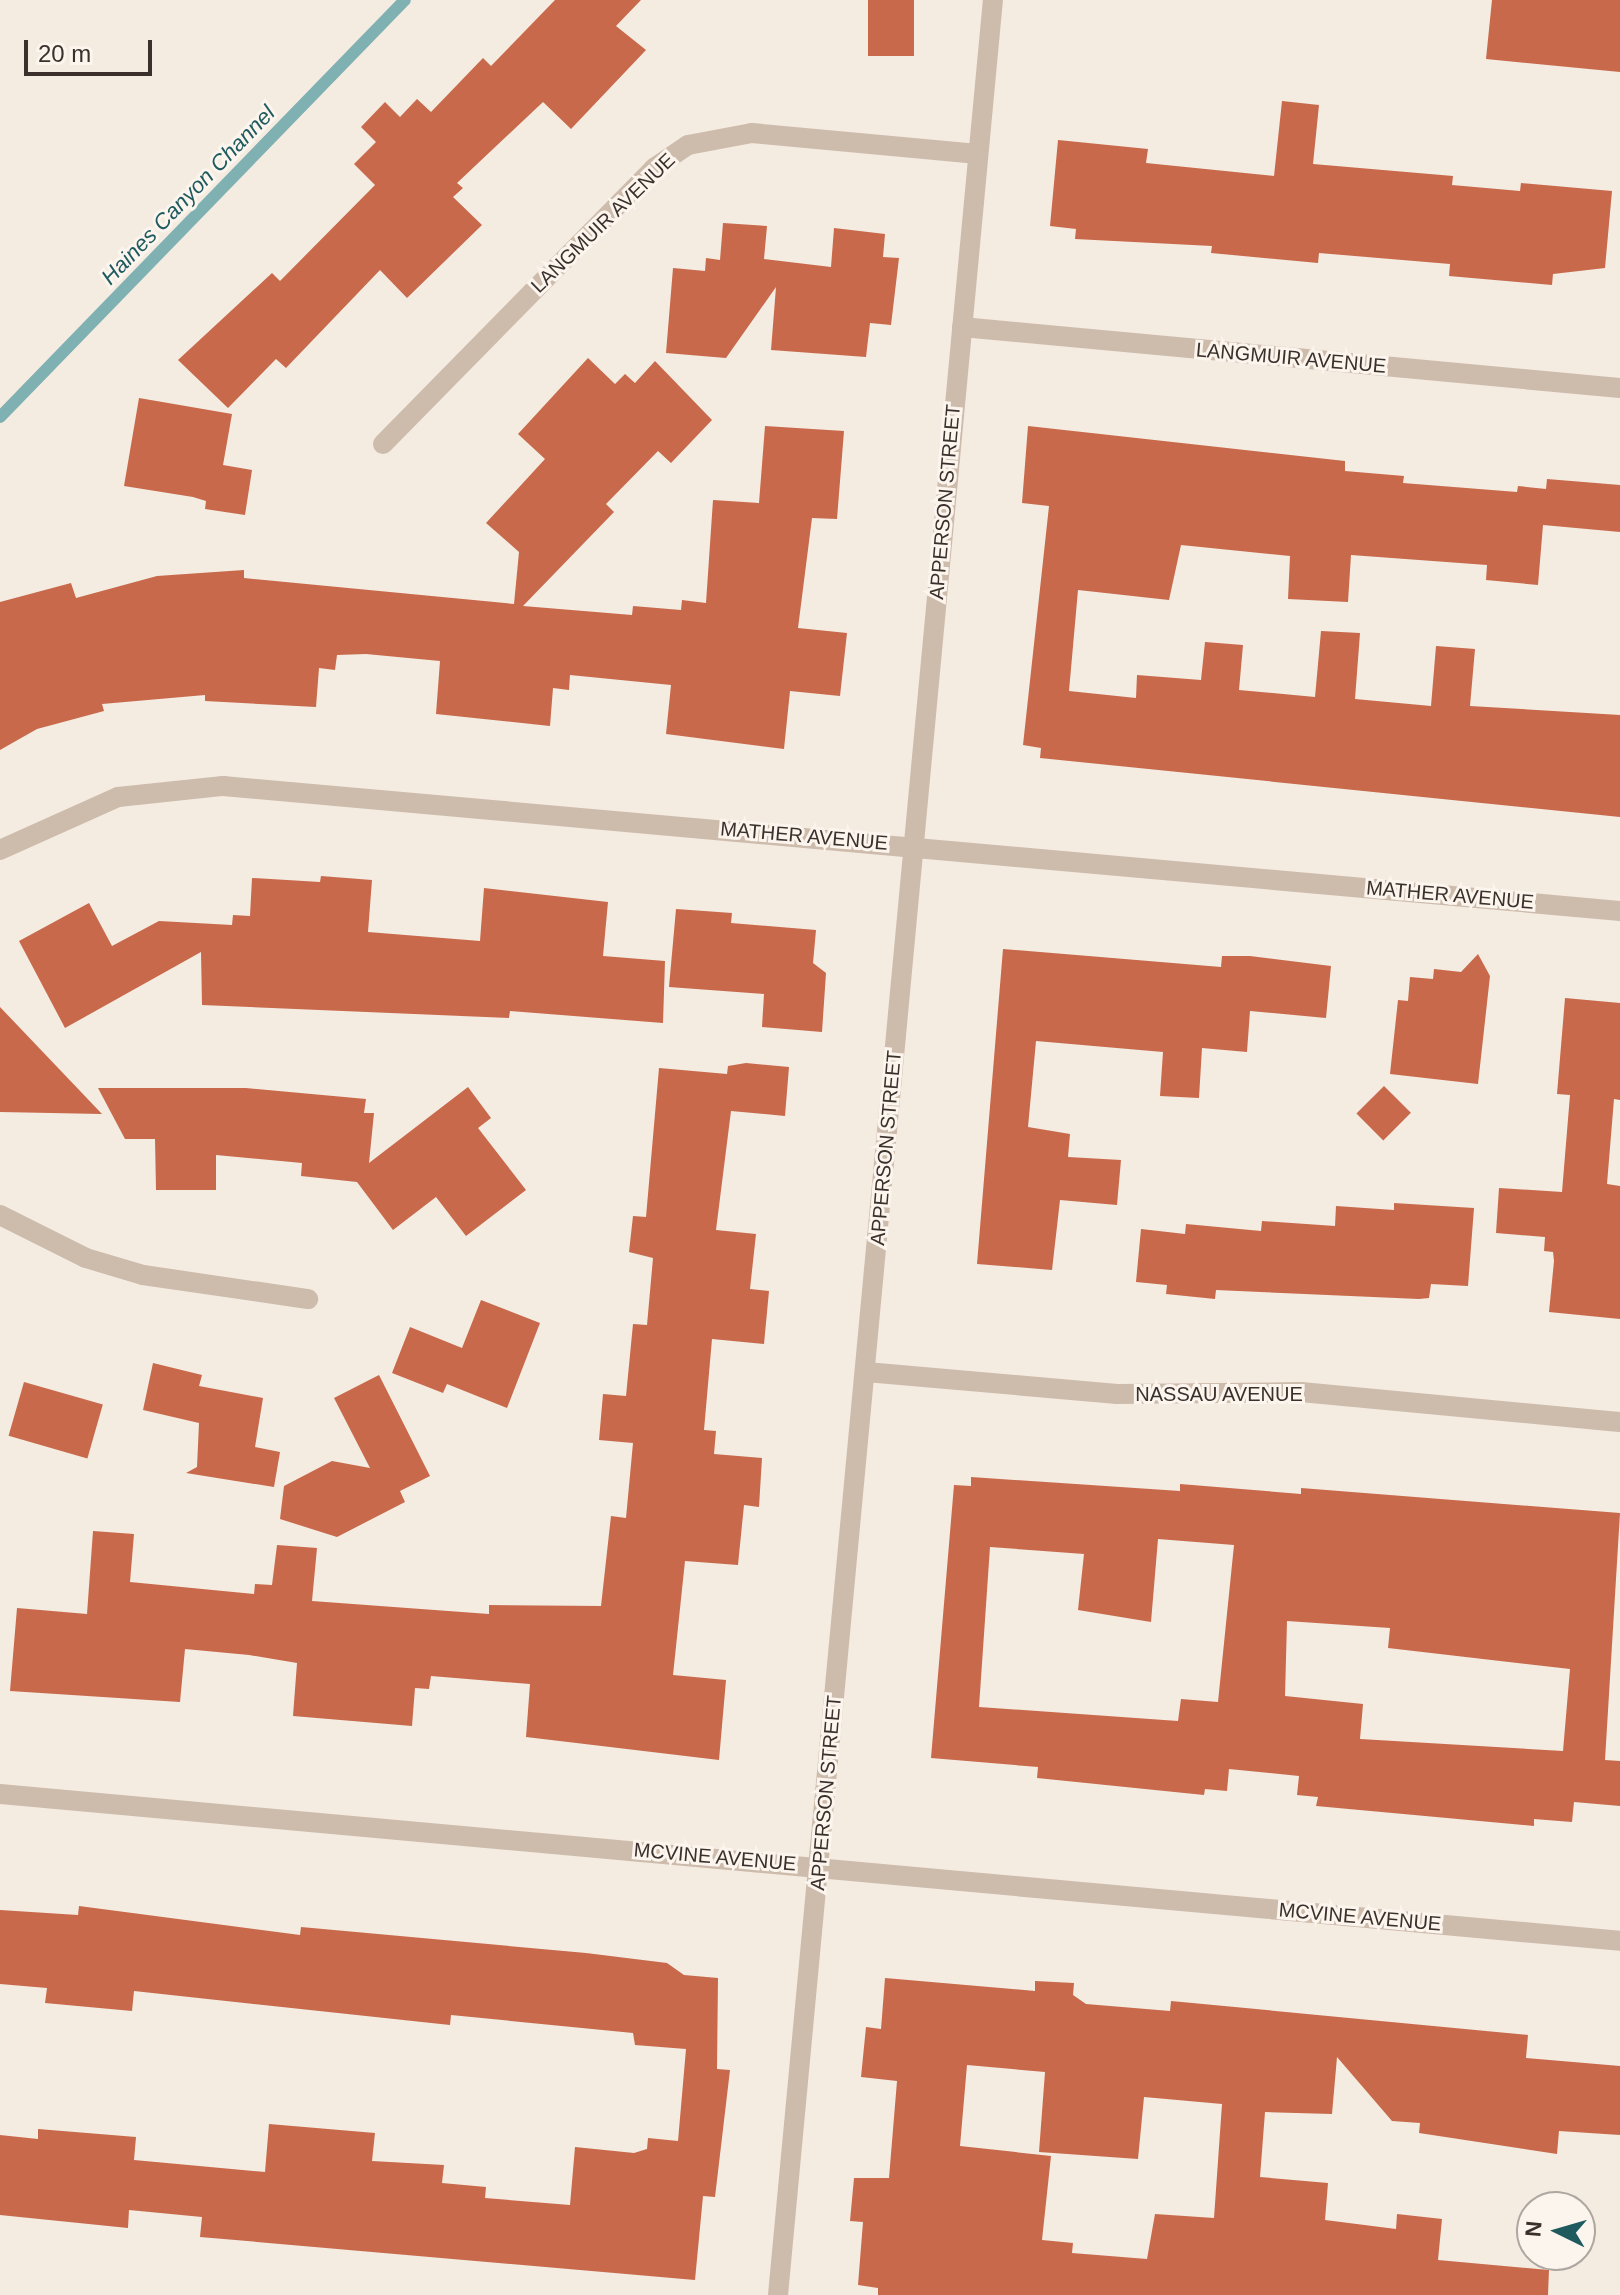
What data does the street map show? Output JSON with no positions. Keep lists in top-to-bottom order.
{
  "streets": {
    "street": [
      "LANGMUIR AVENUE",
      "APPERSON STREET",
      "MATHER AVENUE",
      "NASSAU AVENUE",
      "MCVINE AVENUE"
    ]
  },
  "crossings": [
    ["LANGMUIR AVENUE", "APPERSON STREET"],
    ["APPERSON STREET", "MATHER AVENUE"],
    ["APPERSON STREET", "NASSAU AVENUE"],
    ["APPERSON STREET", "MCVINE AVENUE"]
  ],
  "water": ["Haines Canyon Channel"],
  "scale_bar": "20 m",
  "north": "left"
}
